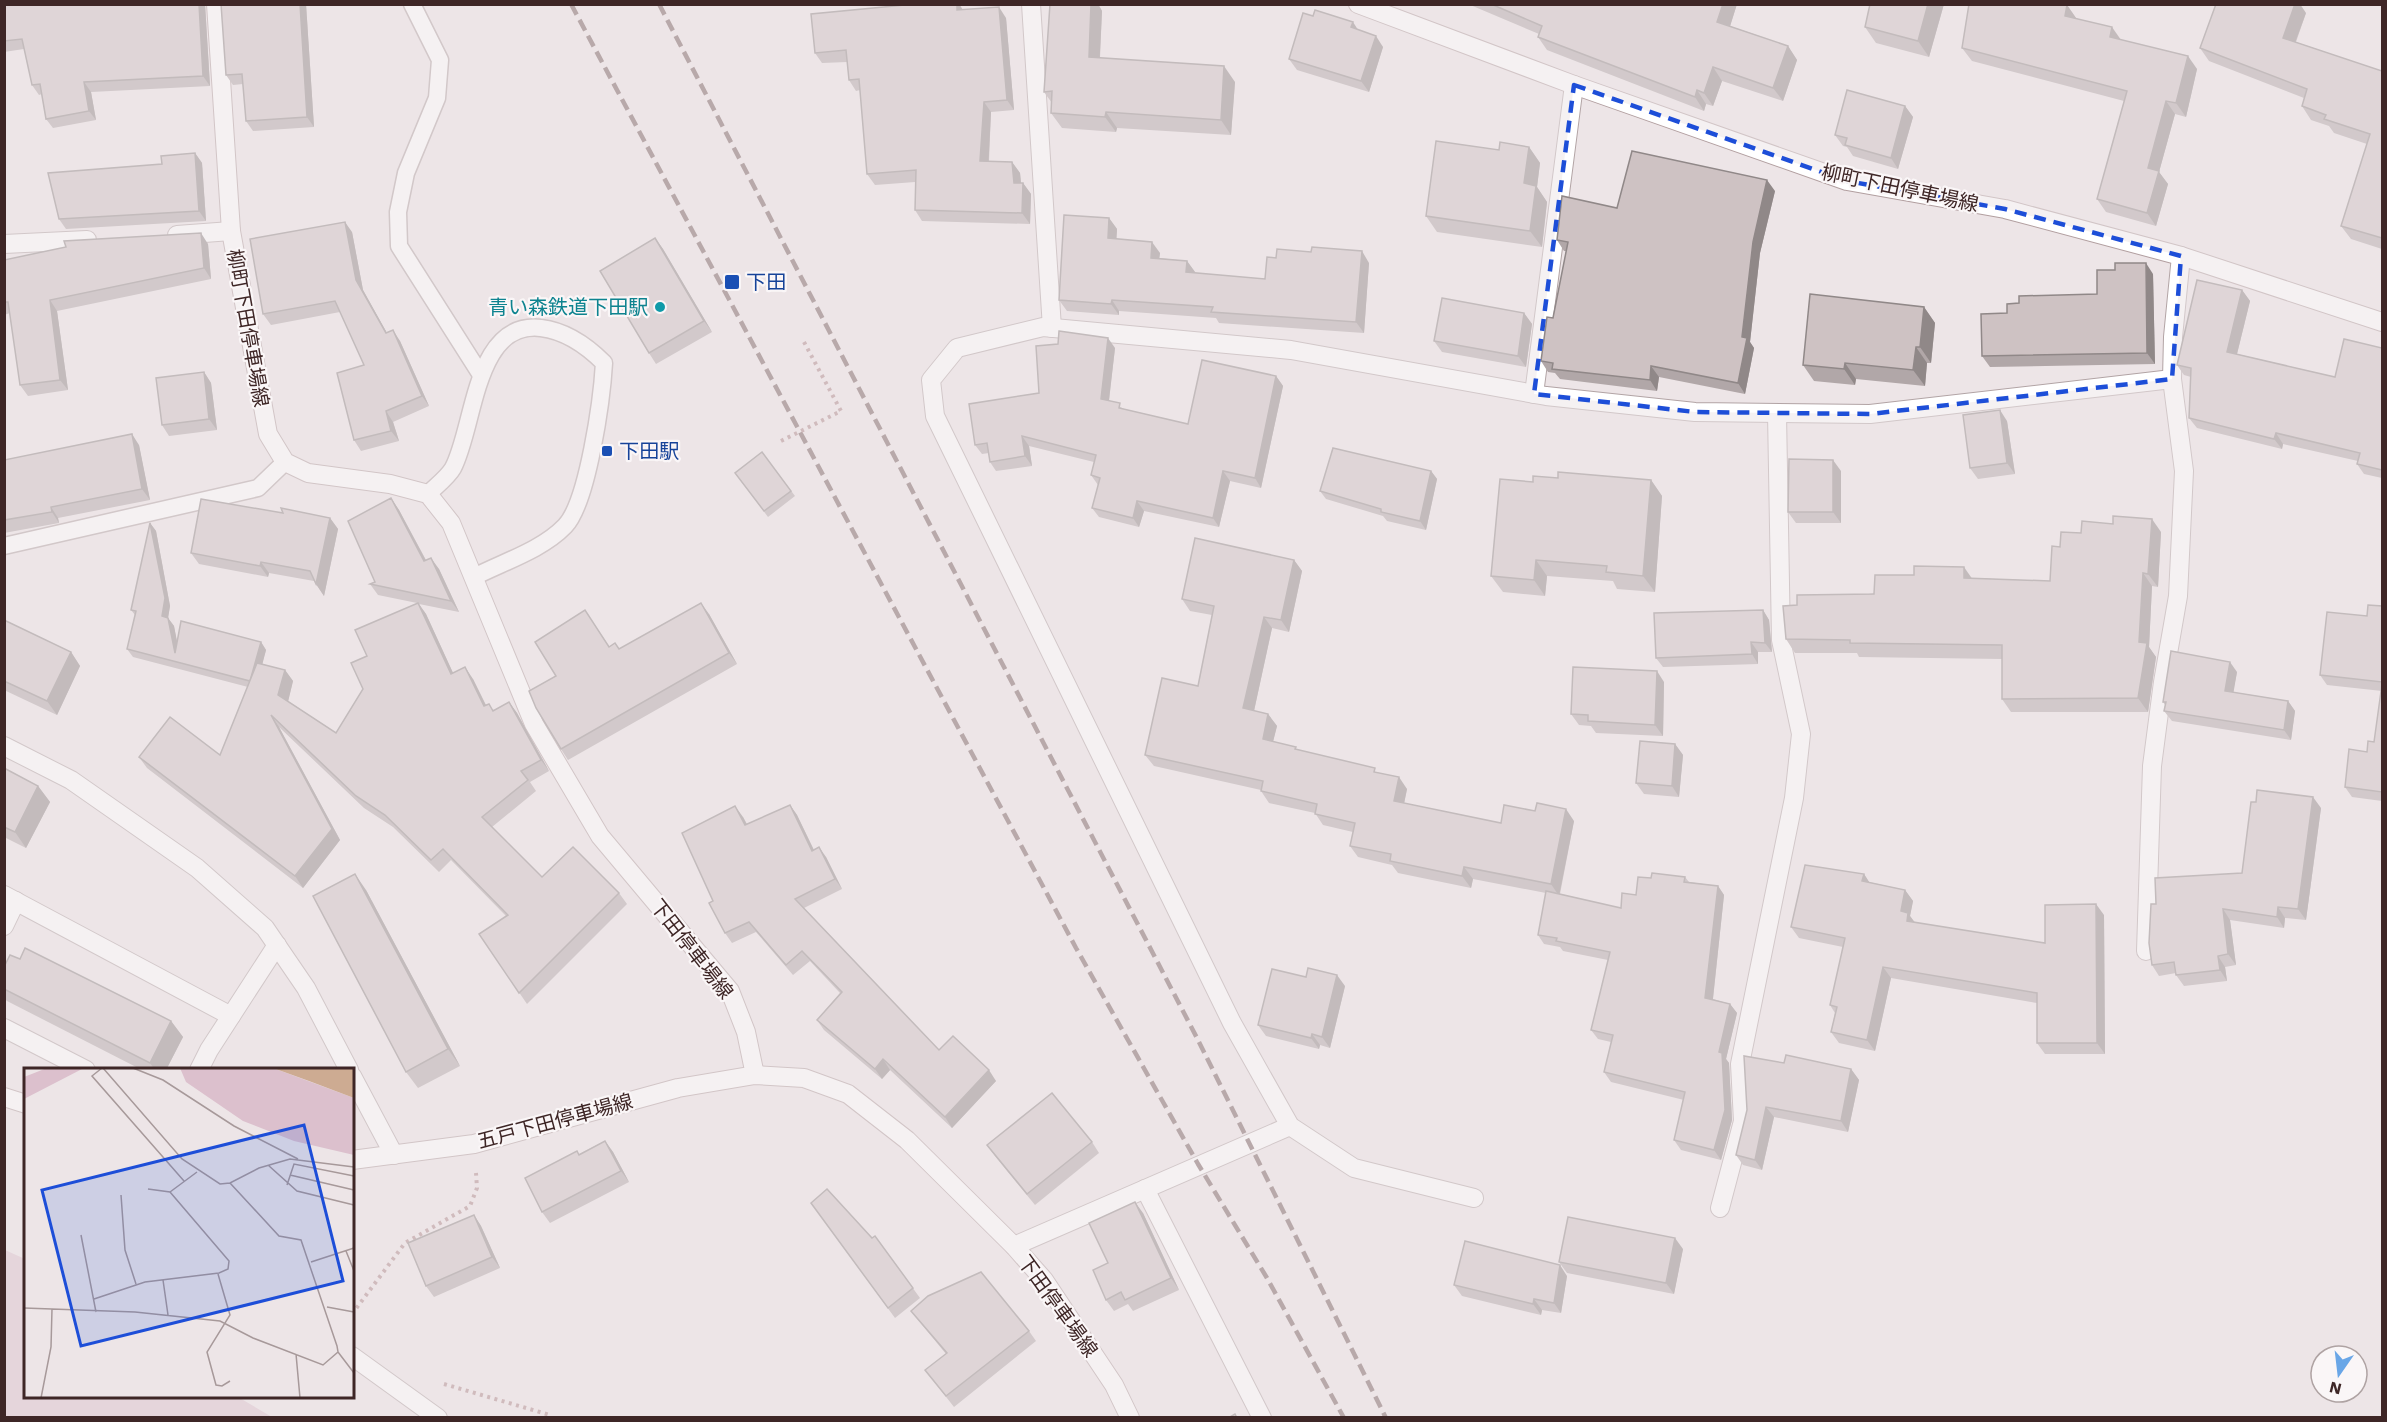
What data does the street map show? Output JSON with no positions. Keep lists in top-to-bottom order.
{
  "streets": {
    "street": ["柳町下田停車場線", "下田停車場線", "五戸下田停車場線"]
  },
  "crossings": [
    ["下田停車場線", "五戸下田停車場線"]
  ],
  "places": {
    "transit": ["下田", "下田駅"],
    "other": ["青い森鉄道下田駅"]
  },
  "north": "bottom"
}
